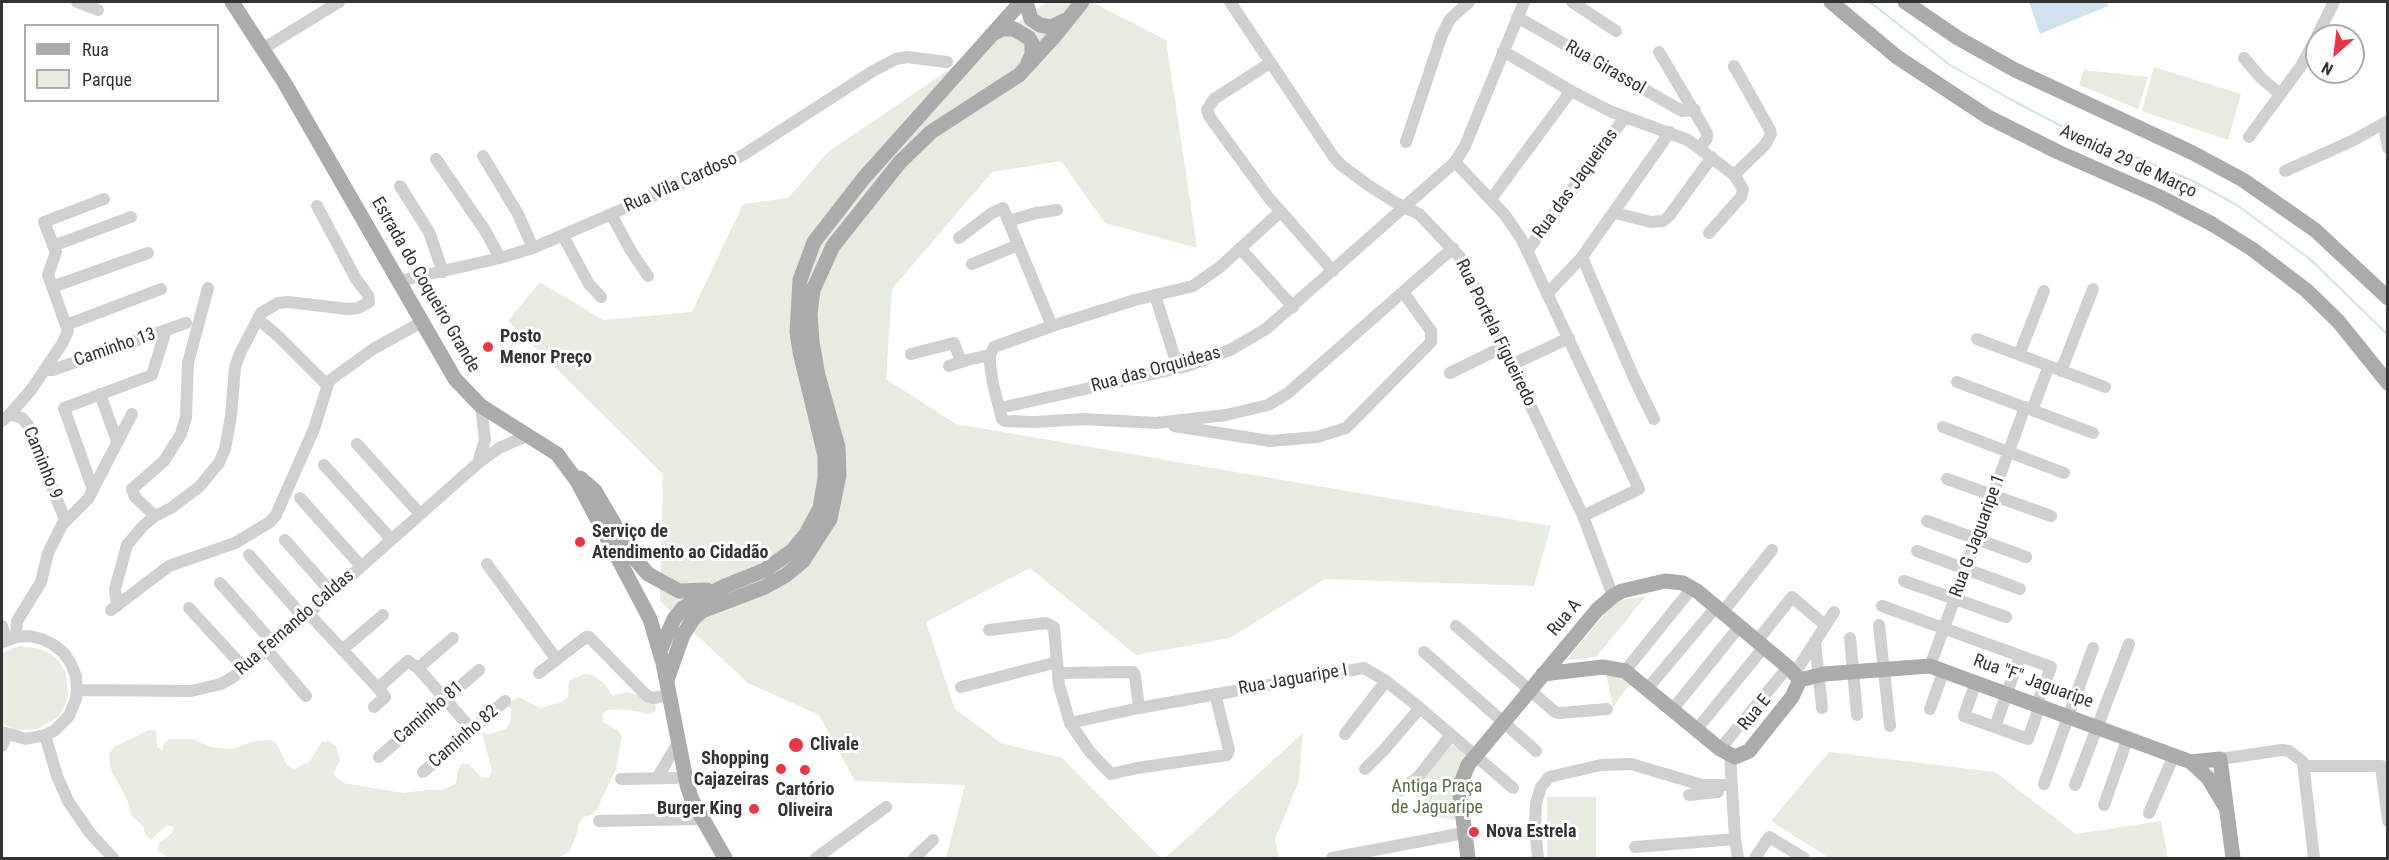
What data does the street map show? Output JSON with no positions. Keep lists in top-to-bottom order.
{
  "streets": {
    "main road": [
      "Avenida 29 de Março",
      "Estrada do Coqueiro Grande",
      "Rua A",
      "Rua \"F\" Jaguaripe",
      "Rua E"
    ],
    "street": [
      "Rua Girassol",
      "Rua Vila Cardoso",
      "Rua das Jaqueiras",
      "Rua Portela Figueiredo",
      "Caminho 13",
      "Rua das Orquideas",
      "Caminho 9",
      "Rua G Jaguaripe 1",
      "Rua Fernando Caldas",
      "Rua Jaguaripe I",
      "Caminho 81",
      "Caminho 82"
    ]
  },
  "crossings": [
    ["Rua Girassol", "Rua das Orquideas"],
    ["Rua Vila Cardoso", "Estrada do Coqueiro Grande"],
    ["Estrada do Coqueiro Grande", "Rua Fernando Caldas"],
    ["Rua Portela Figueiredo", "Rua das Orquideas"],
    ["Rua Portela Figueiredo", "Rua A"],
    ["Rua G Jaguaripe 1", "Rua \"F\" Jaguaripe"],
    ["Rua A", "Rua Jaguaripe I"],
    ["Rua A", "Rua \"F\" Jaguaripe"],
    ["Rua A", "Rua E"],
    ["Rua \"F\" Jaguaripe", "Rua E"]
  ],
  "parks": ["Antiga Praça de Jaguaripe"],
  "places": [
    "Posto Menor Preço",
    "Serviço de Atendimento ao Cidadão",
    "Clivale",
    "Shopping Cajazeiras",
    "Cartório Oliveira",
    "Burger King",
    "Nova Estrela"
  ],
  "legend": ["Rua", "Parque"],
  "north": "bottom left"
}
